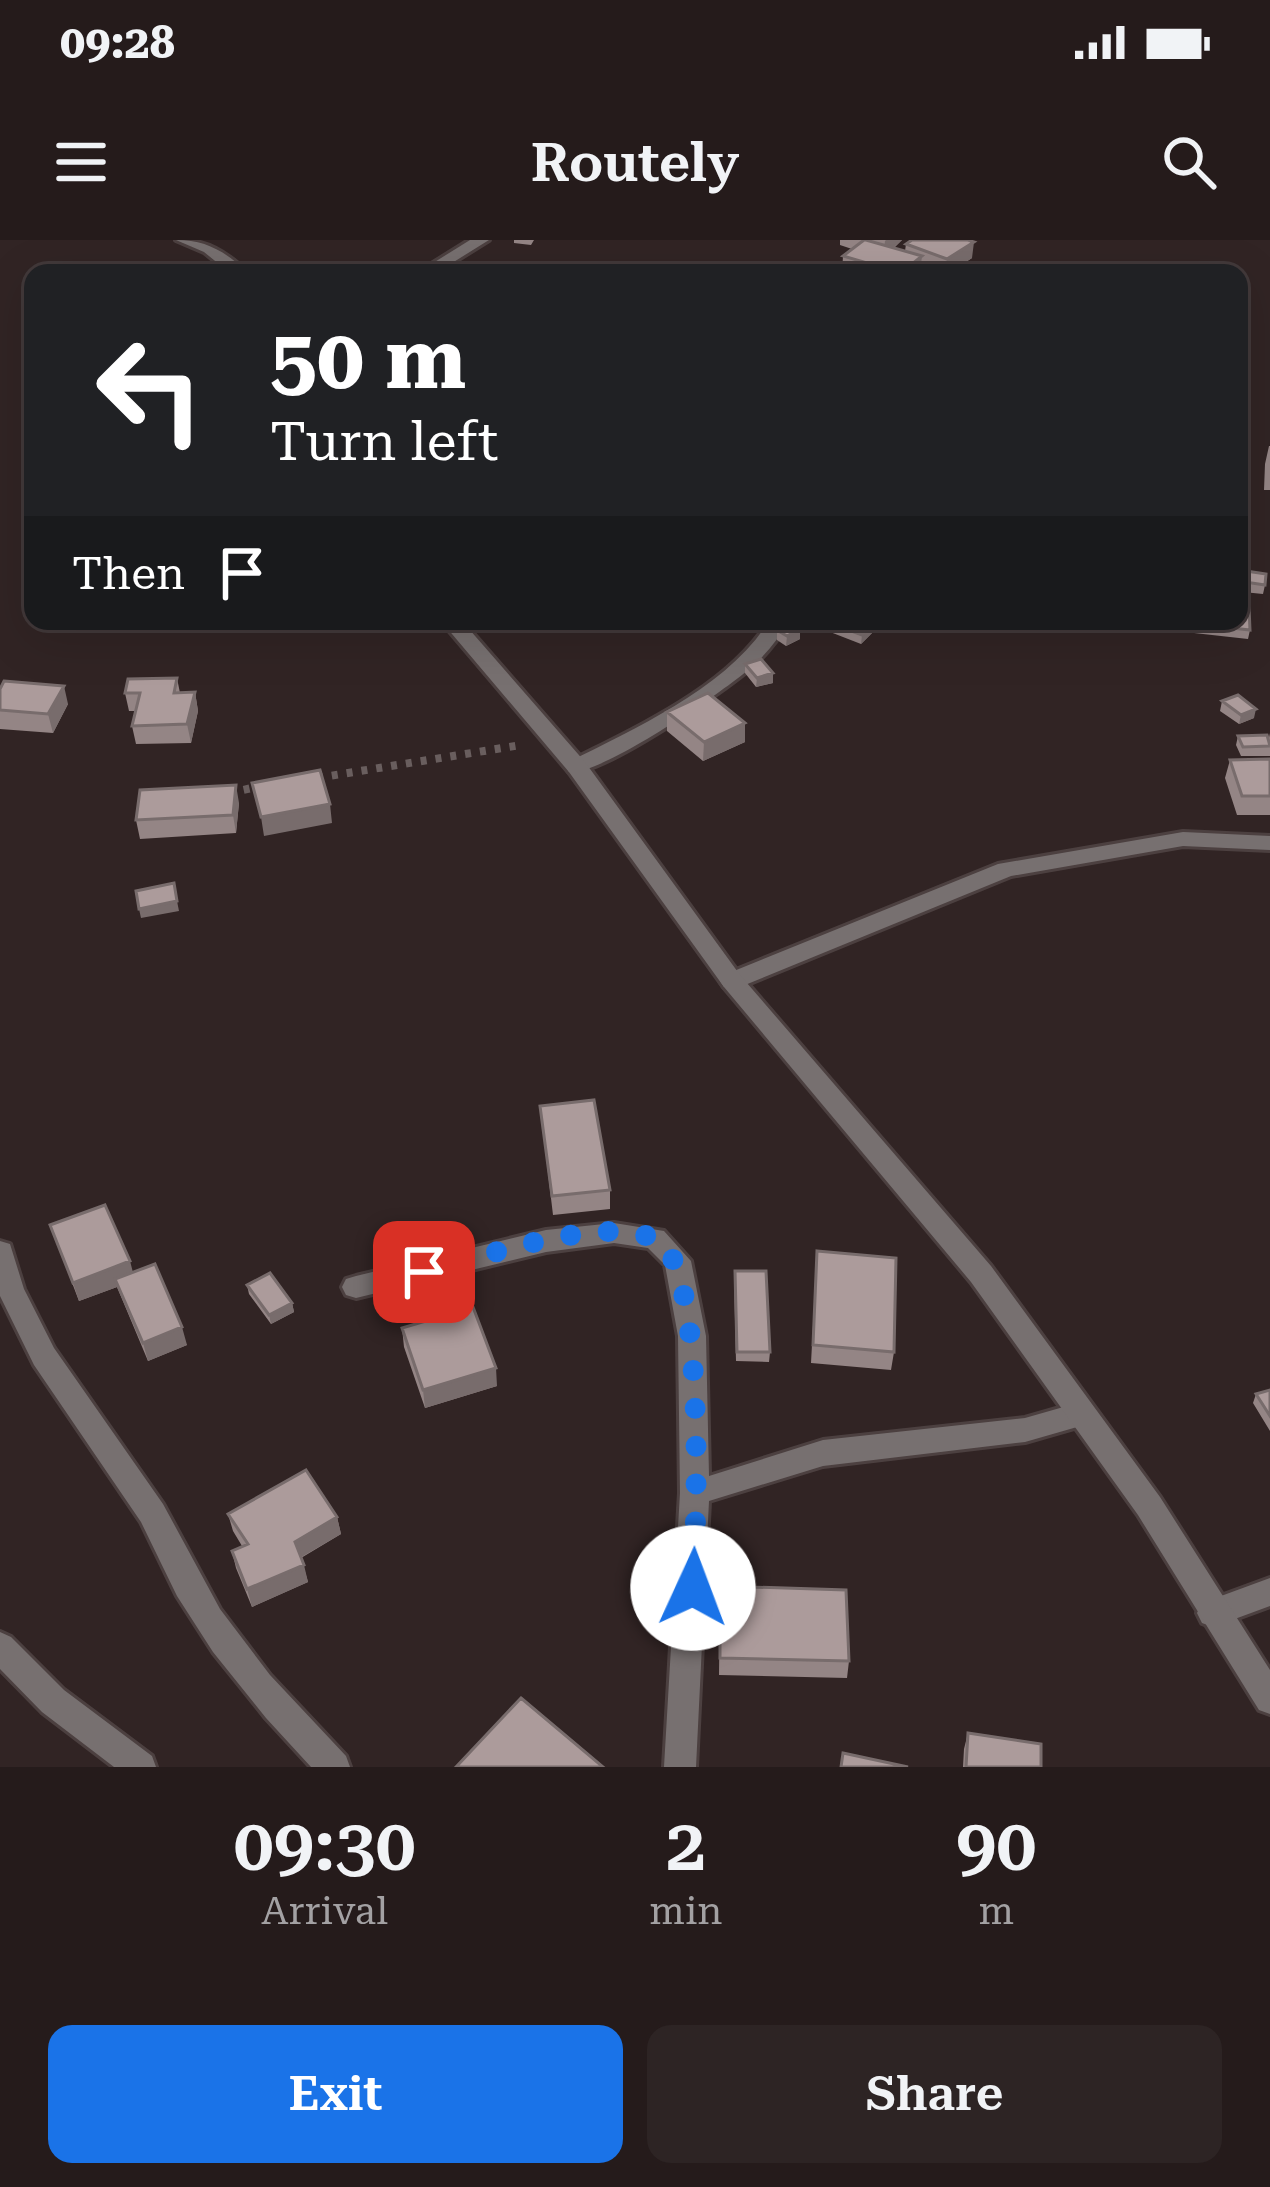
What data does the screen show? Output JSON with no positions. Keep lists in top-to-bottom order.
{
  "page": {
    "status": "09:28",
    "header": "Routely",
    "turn": ["50 m", "Turn left"],
    "then": "Then",
    "eta": [
      "09:30",
      "Arrival",
      "2",
      "min",
      "90",
      "m"
    ],
    "buttons": ["Exit", "Share"]
  }
}
